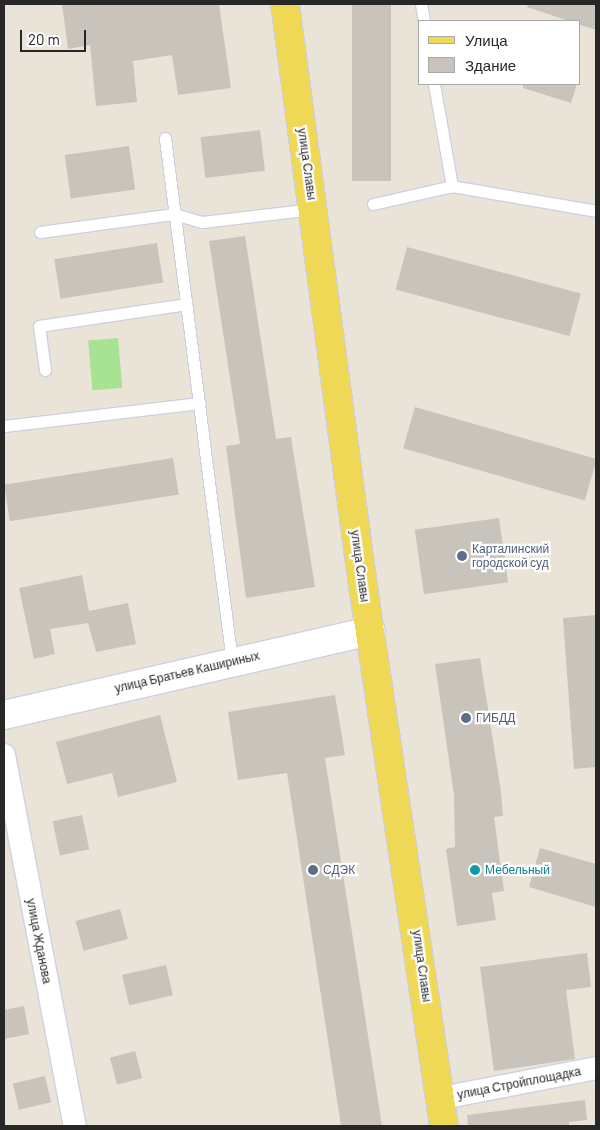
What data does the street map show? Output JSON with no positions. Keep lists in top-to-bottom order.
{
  "streets": {
    "main road": ["улица Славы", "улица Братьев Кашириных"],
    "street": ["улица Жданова", "улица Стройплощадка"]
  },
  "crossings": [
    ["улица Славы", "улица Братьев Кашириных"],
    ["улица Славы", "улица Стройплощадка"]
  ],
  "places": [
    "Карталинский городской суд",
    "ГИБДД",
    "СДЭК",
    "Мебельный"
  ],
  "legend": ["Улица", "Здание"],
  "scale_bar": "20 m"
}
